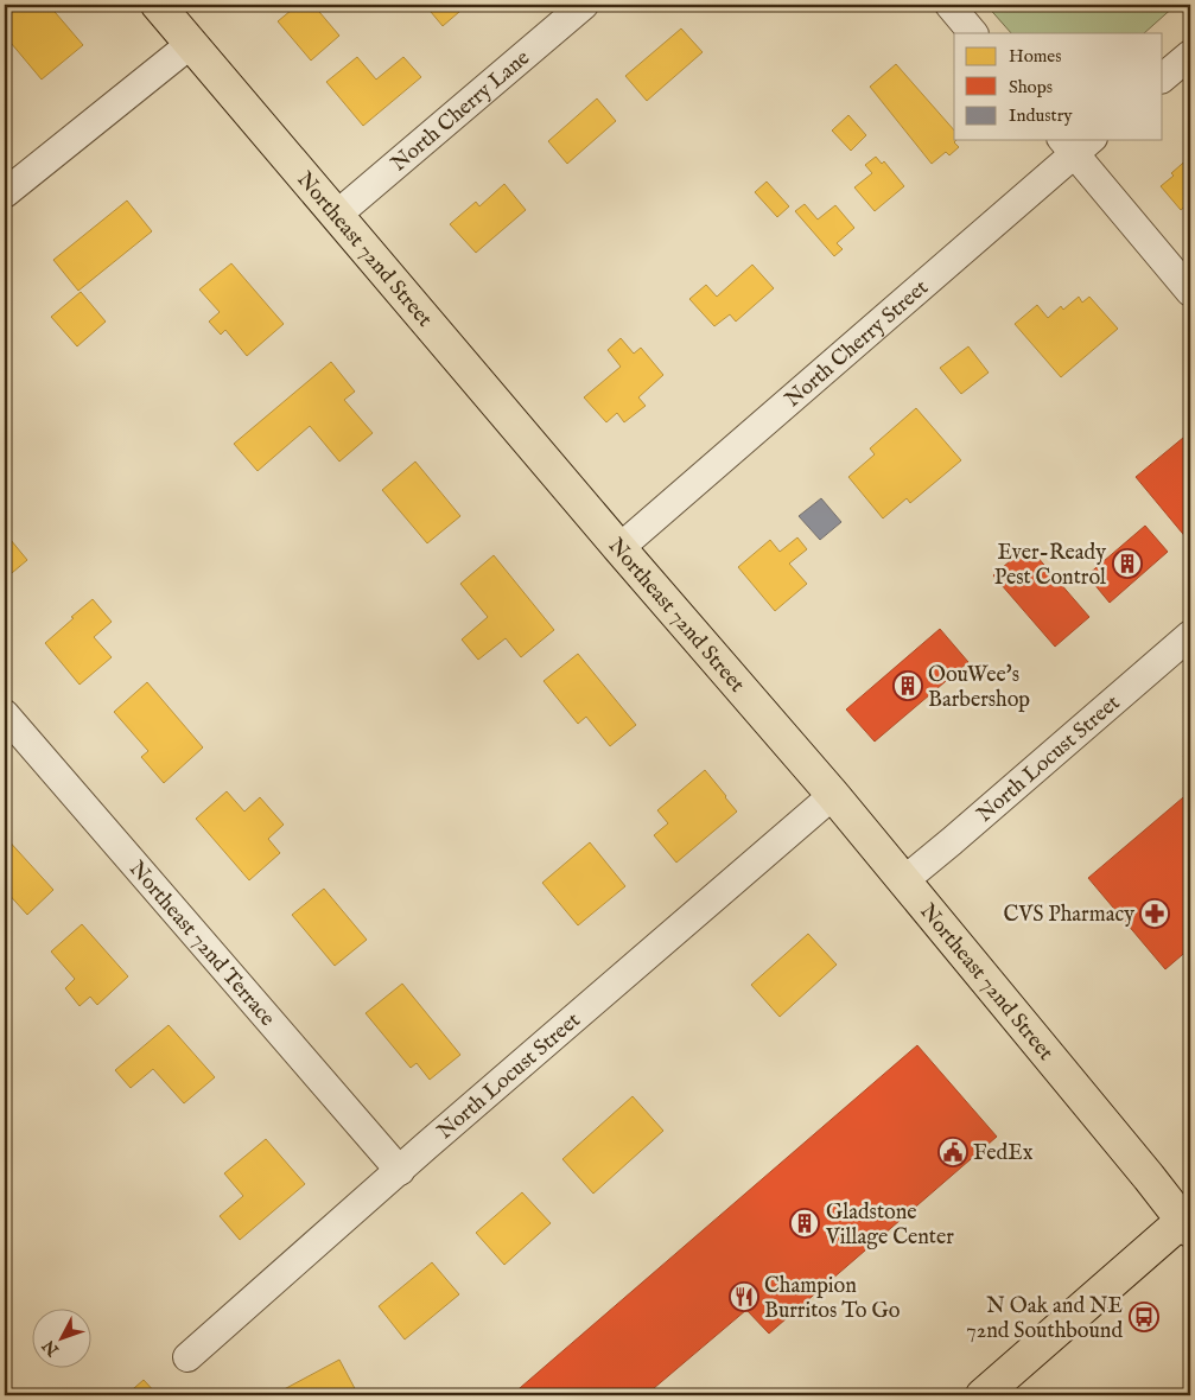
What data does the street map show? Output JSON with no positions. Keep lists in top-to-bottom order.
{
  "streets": {
    "main road": ["Northeast 72nd Street"],
    "street": [
      "North Cherry Lane",
      "North Cherry Street",
      "North Locust Street",
      "Northeast 72nd Terrace"
    ]
  },
  "crossings": [
    ["North Cherry Lane", "Northeast 72nd Street"],
    ["Northeast 72nd Street", "North Cherry Street"],
    ["Northeast 72nd Street", "North Locust Street"],
    ["North Locust Street", "Northeast 72nd Terrace"]
  ],
  "places": {
    "building": ["Ever-Ready Pest Control", "OouWee's Barbershop", "Gladstone Village Center"],
    "pharmacy": ["CVS Pharmacy"],
    "public building": ["FedEx"],
    "restaurant": ["Champion Burritos To Go"],
    "bus stop": ["N Oak and NE 72nd Southbound"]
  },
  "legend": ["Homes", "Shops", "Industry"],
  "north": "bottom left"
}
